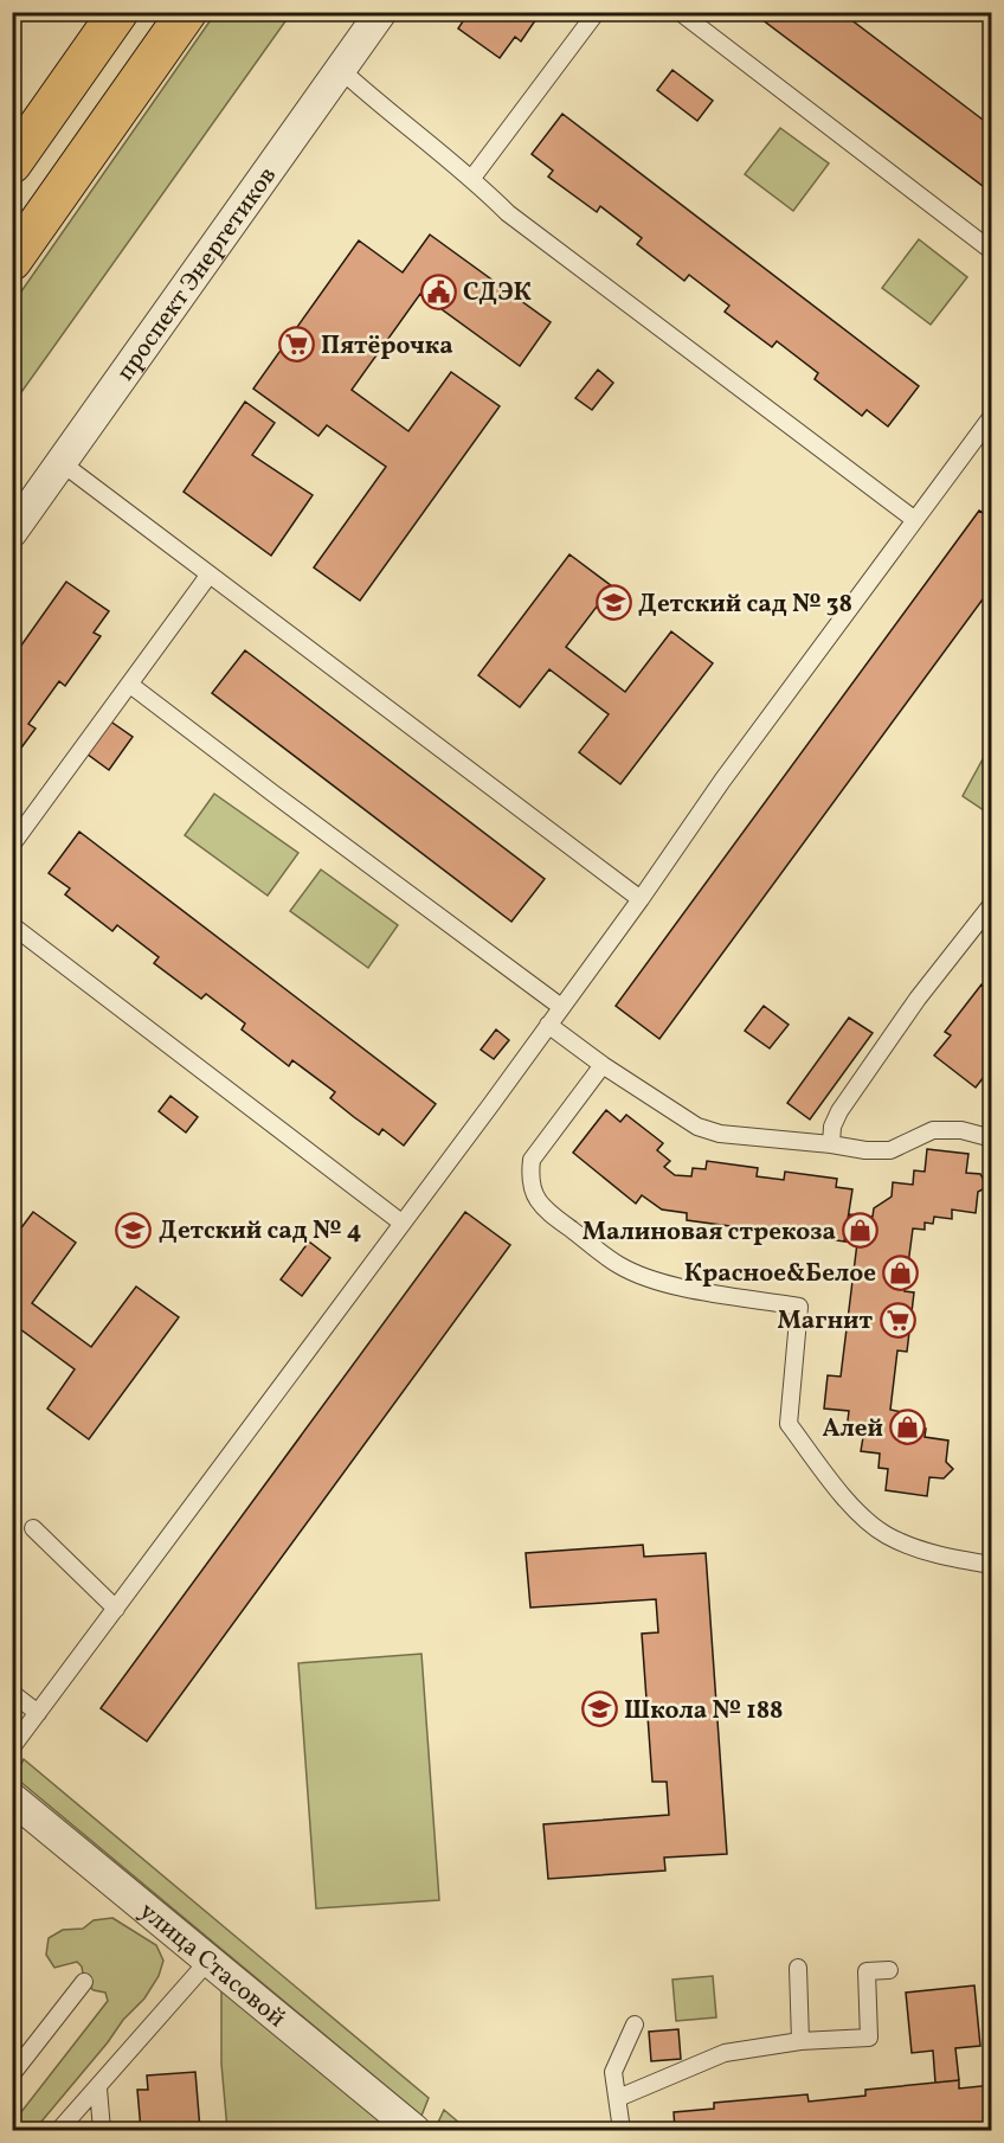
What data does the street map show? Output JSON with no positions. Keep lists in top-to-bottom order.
{
  "streets": {
    "street": ["проспект Энергетиков", "улица Стасовой"]
  },
  "places": {
    "public building": ["СДЭК"],
    "supermarket": ["Пятёрочка", "Магнит"],
    "school or university": ["Детский сад № 38", "Детский сад № 4", "Школа № 188"],
    "shop": ["Малиновая стрекоза", "Красное&Белое", "Алей"]
  }
}
